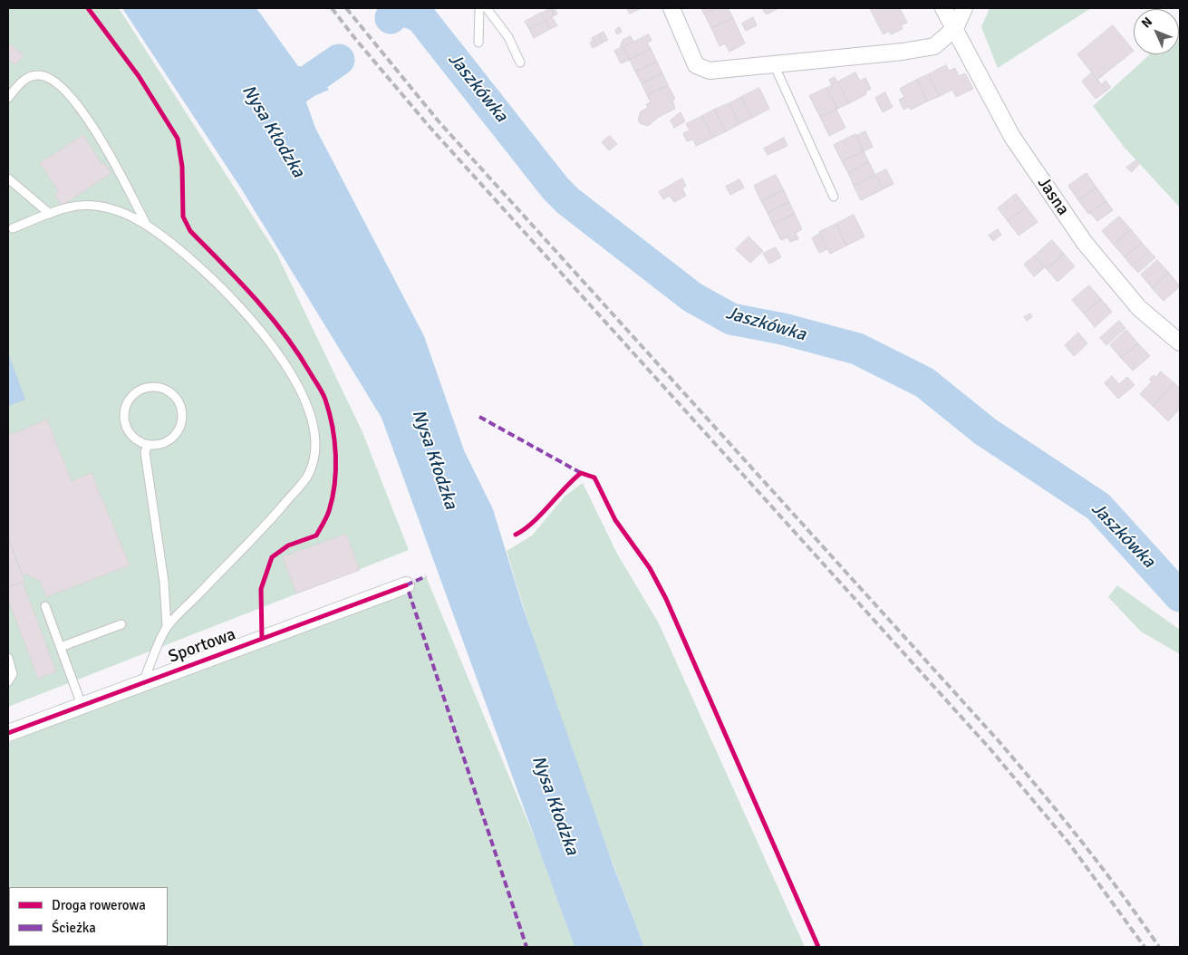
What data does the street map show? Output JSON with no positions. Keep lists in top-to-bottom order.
{
  "streets": {
    "street": ["Jasna", "Sportowa"]
  },
  "water": ["Jaszkówka", "Nysa Kłodzka"],
  "legend": ["Droga rowerowa", "Ścieżka"],
  "north": "top left"
}
